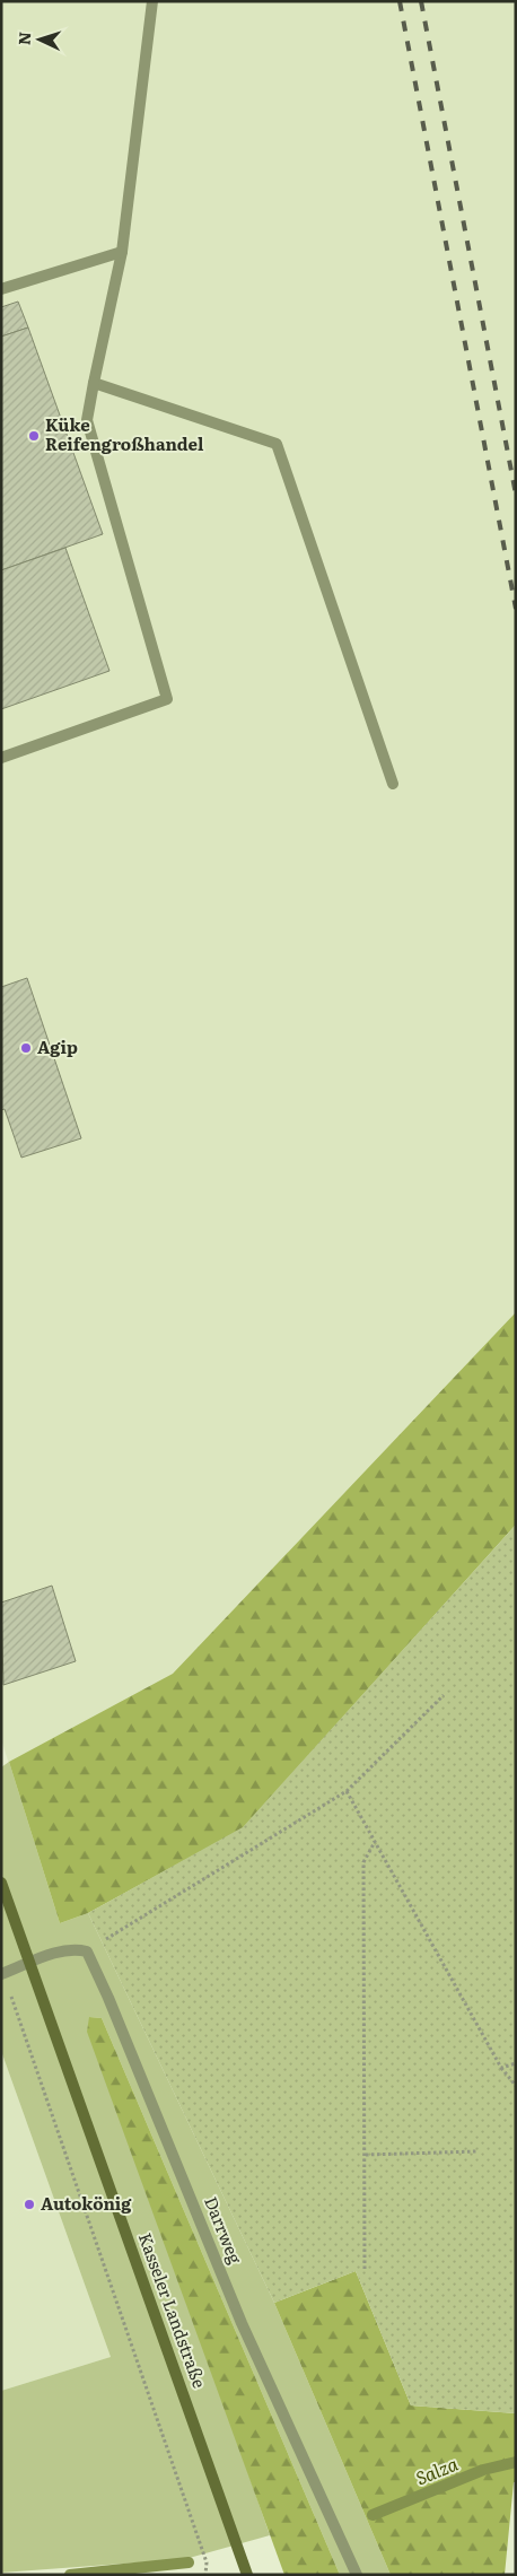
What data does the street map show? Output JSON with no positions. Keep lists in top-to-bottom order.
{
  "streets": {
    "main road": ["Kasseler Landstraße"],
    "street": ["Darrweg"]
  },
  "water": ["Salza"],
  "places": ["Küke Reifengroßhandel", "Agip", "Autokönig"],
  "north": "left"
}
